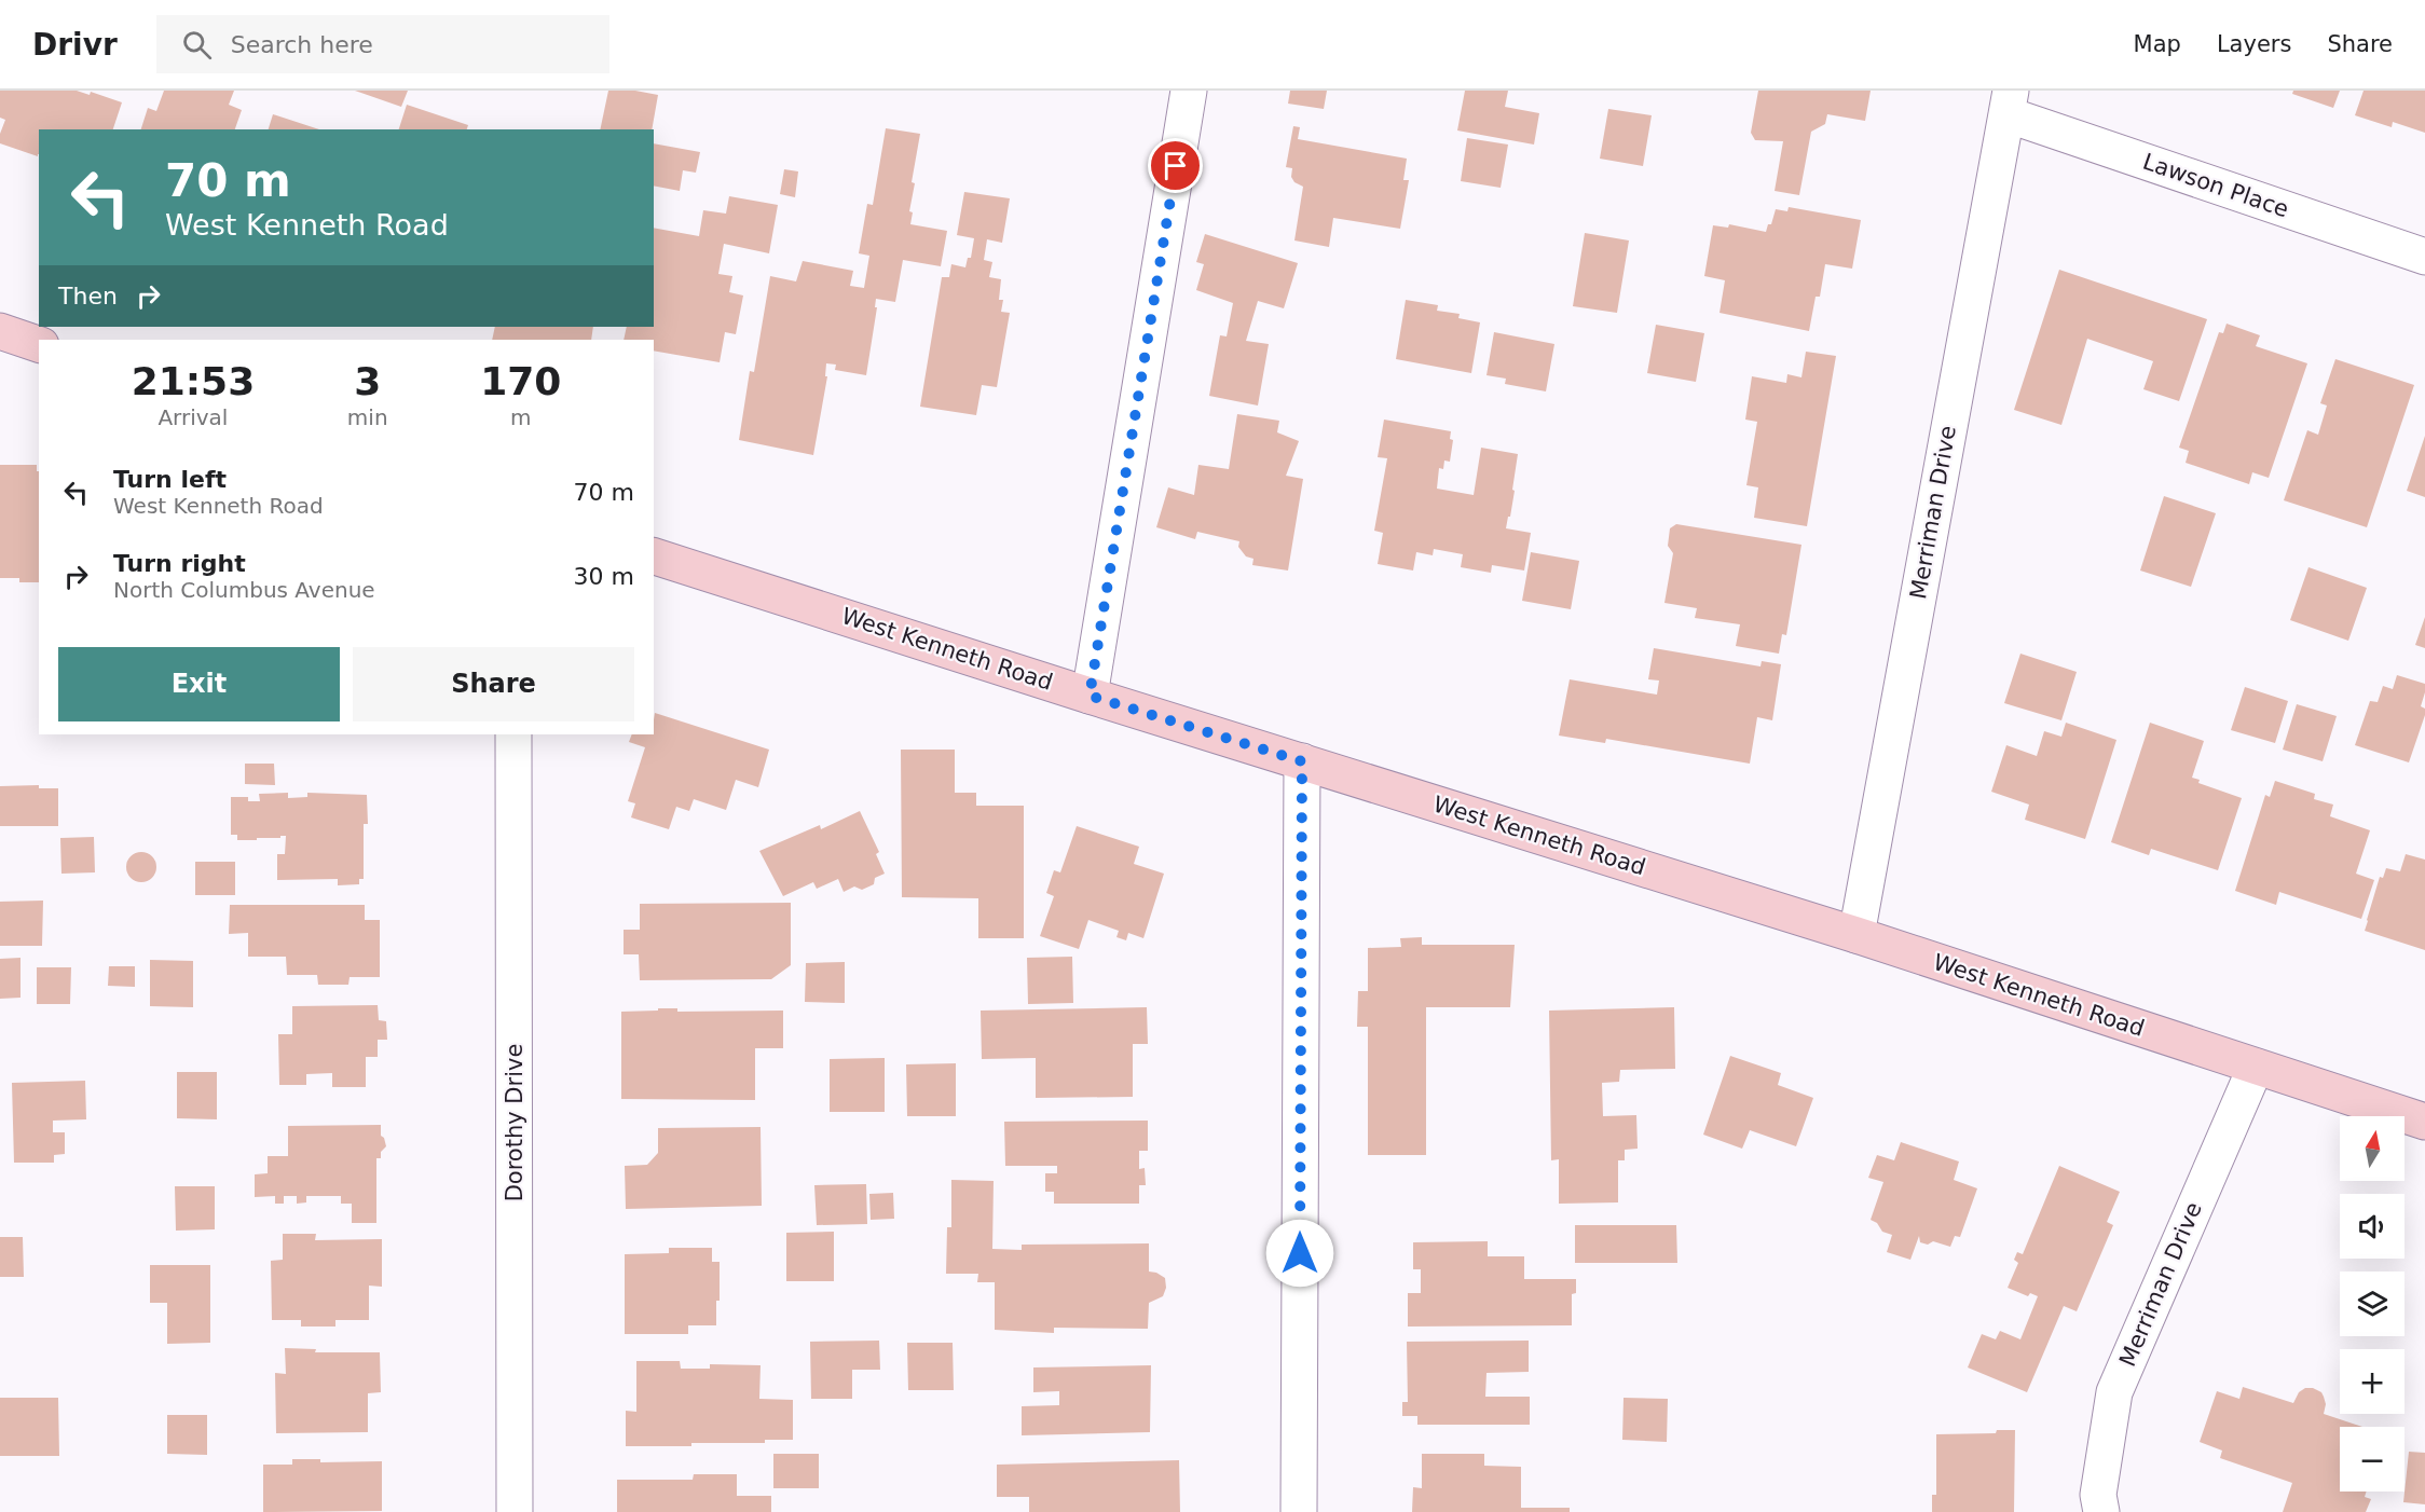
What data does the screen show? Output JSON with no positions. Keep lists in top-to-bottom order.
{
  "streets": {
    "street": [
      "Lawson Place",
      "Merriman Drive",
      "West Kenneth Road",
      "Dorothy Drive"
    ]
  },
  "crossings": [
    ["Lawson Place", "Merriman Drive"],
    ["Merriman Drive", "West Kenneth Road"]
  ],
  "north": "top",
  "page": {
    "header": "Drivr",
    "search": "Search here",
    "nav": ["Map", "Layers", "Share"],
    "turn": ["70 m", "West Kenneth Road"],
    "then": "Then",
    "eta": [
      "21:53",
      "Arrival",
      "3",
      "min",
      "170",
      "m"
    ],
    "list": [
      {
        "name": "Turn left",
        "note": "West Kenneth Road",
        "value": "70 m"
      },
      {
        "name": "Turn right",
        "note": "North Columbus Avenue",
        "value": "30 m"
      }
    ],
    "buttons": ["Exit", "Share"],
    "map_buttons": ["+", "−"]
  }
}
